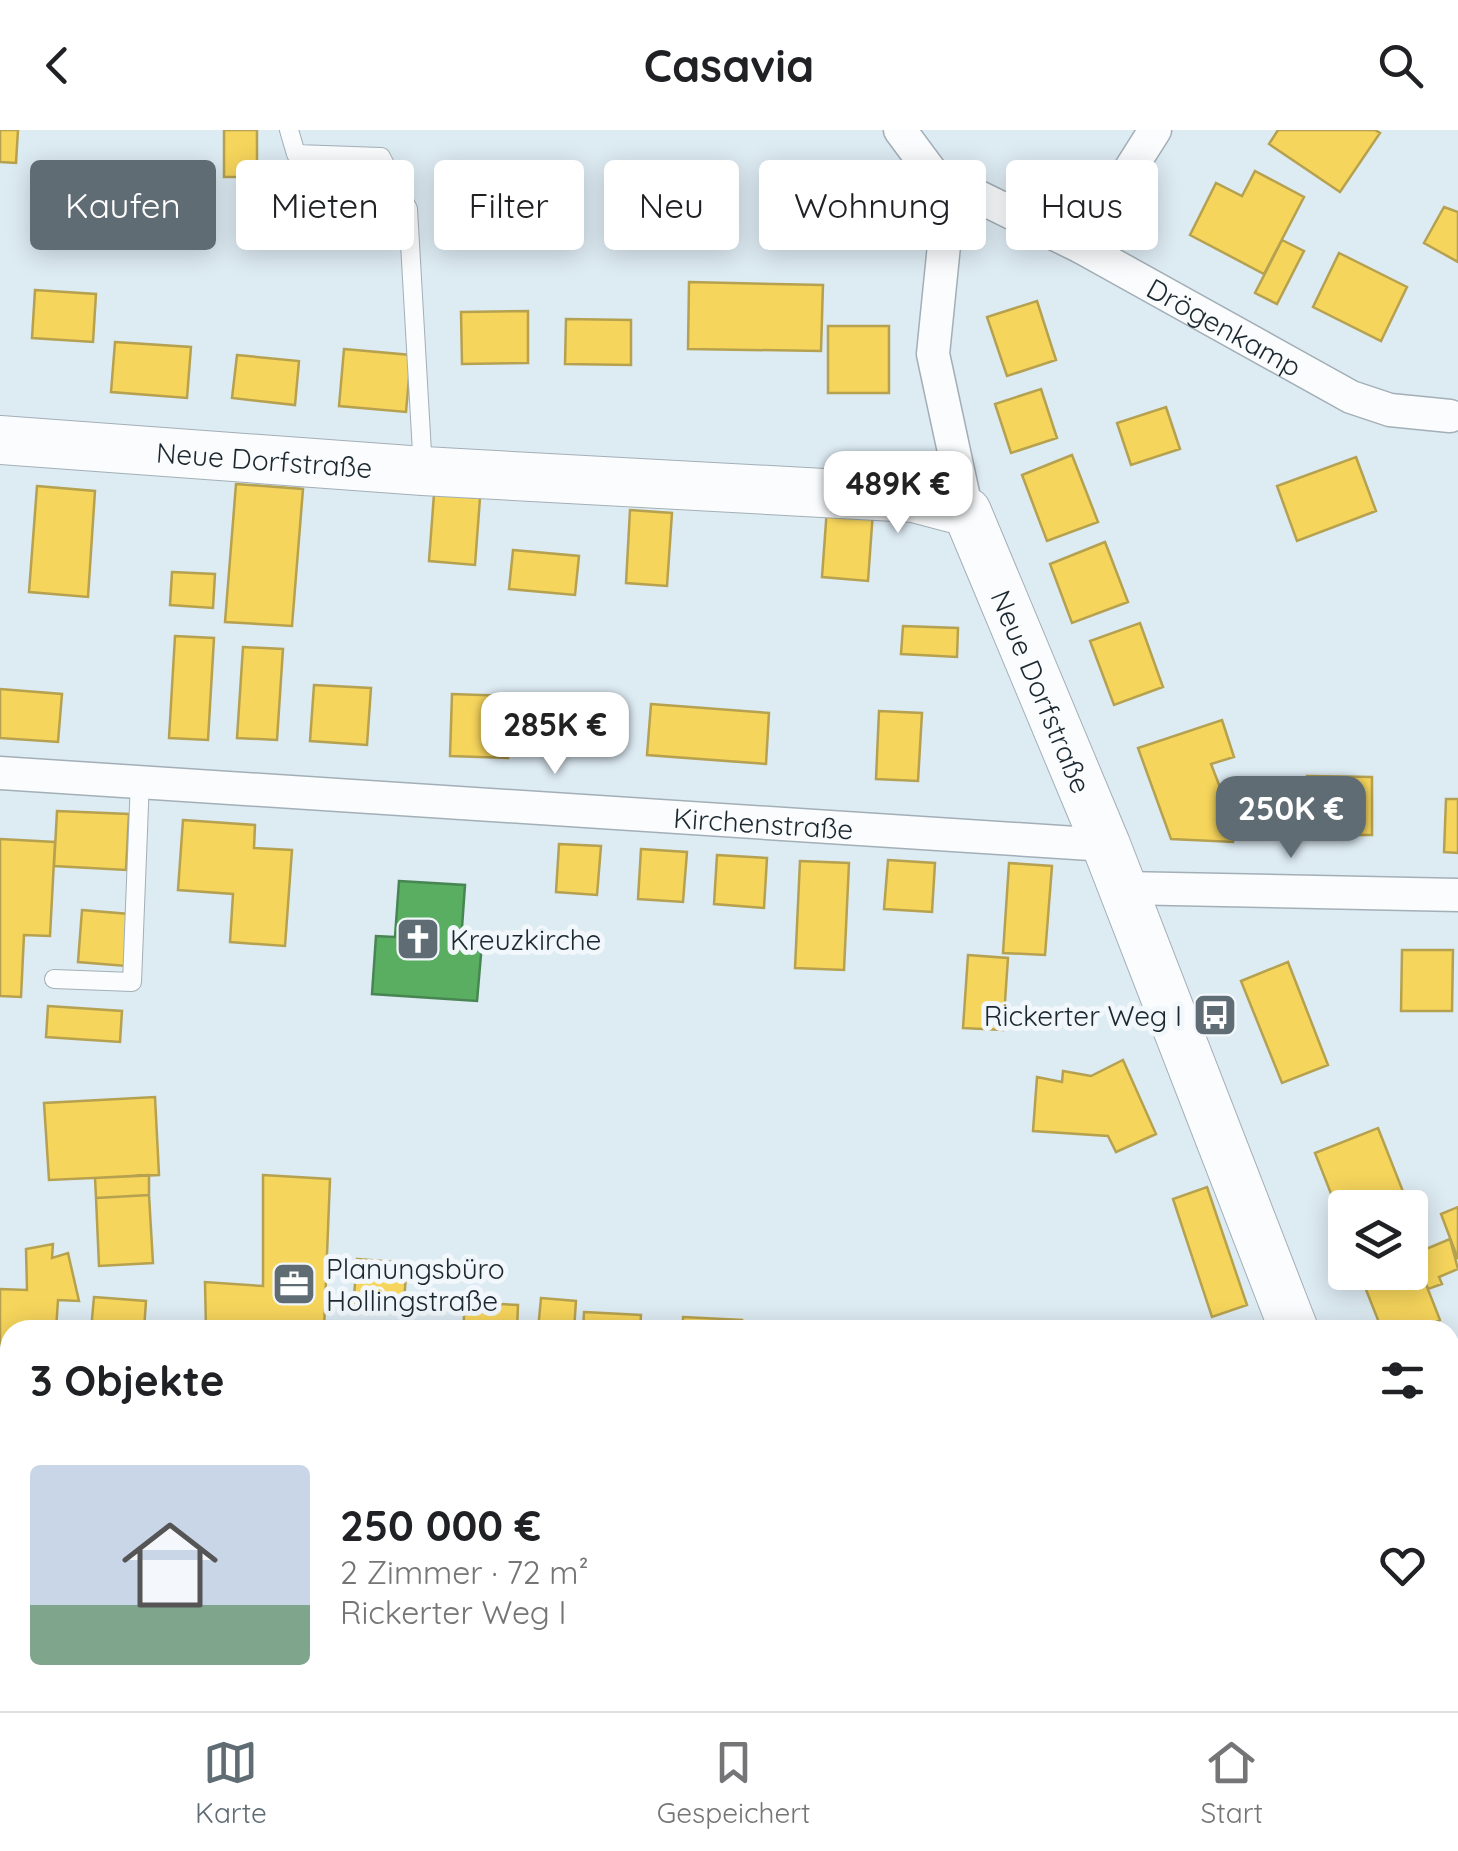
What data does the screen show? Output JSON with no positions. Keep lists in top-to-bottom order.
{
  "streets": {
    "street": ["Drögenkamp", "Neue Dorfstraße", "Kirchenstraße"]
  },
  "crossings": [
    ["Neue Dorfstraße", "Kirchenstraße"]
  ],
  "places": {
    "church": ["Kreuzkirche"],
    "bus stop": ["Rickerter Weg I"],
    "office": ["Planungsbüro Hollingstraße"]
  },
  "page": {
    "header": "Casavia",
    "chip": [
      "Kaufen",
      "Mieten",
      "Filter",
      "Neu",
      "Wohnung",
      "Haus"
    ],
    "price": ["489K €", "285K €", "250K €"],
    "heading": "3 Objekte",
    "list": [
      {
        "name": "250 000 €",
        "note": "2 Zimmer · 72 m² · Rickerter Weg I"
      }
    ],
    "tabs": ["Karte", "Gespeichert", "Start"]
  }
}
